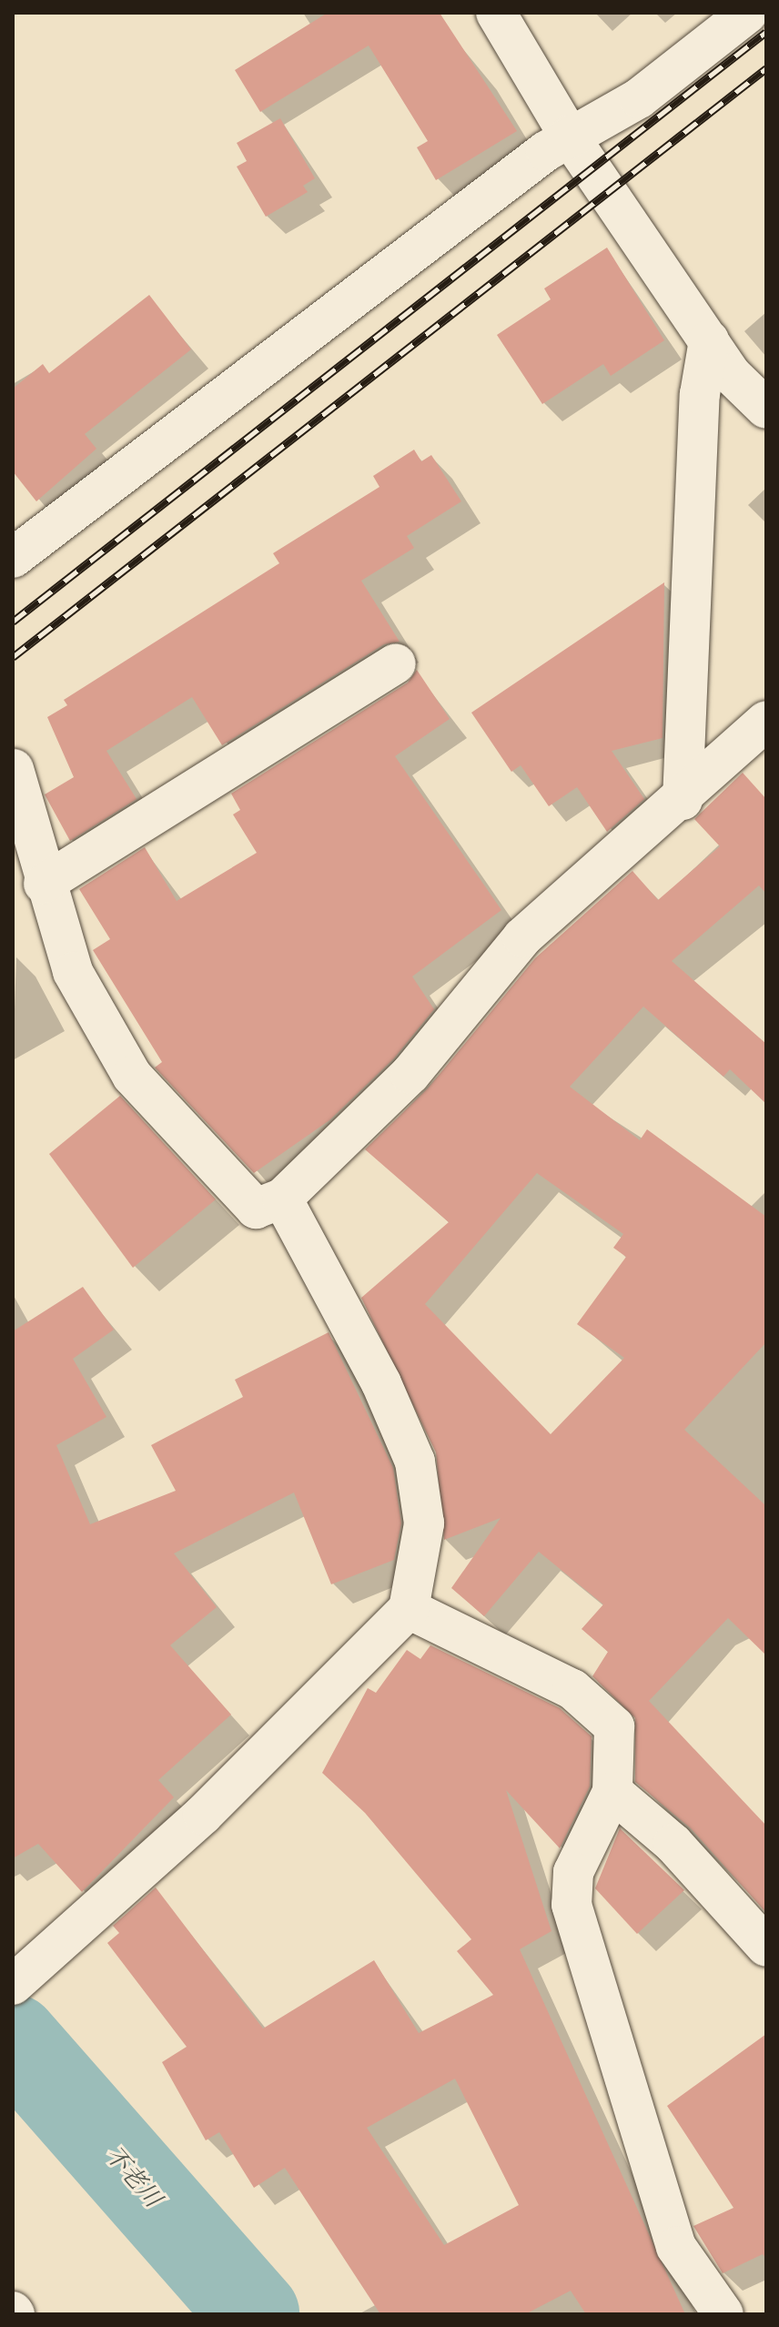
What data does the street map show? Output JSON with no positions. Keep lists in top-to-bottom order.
{
  "water": ["不老川"]
}
